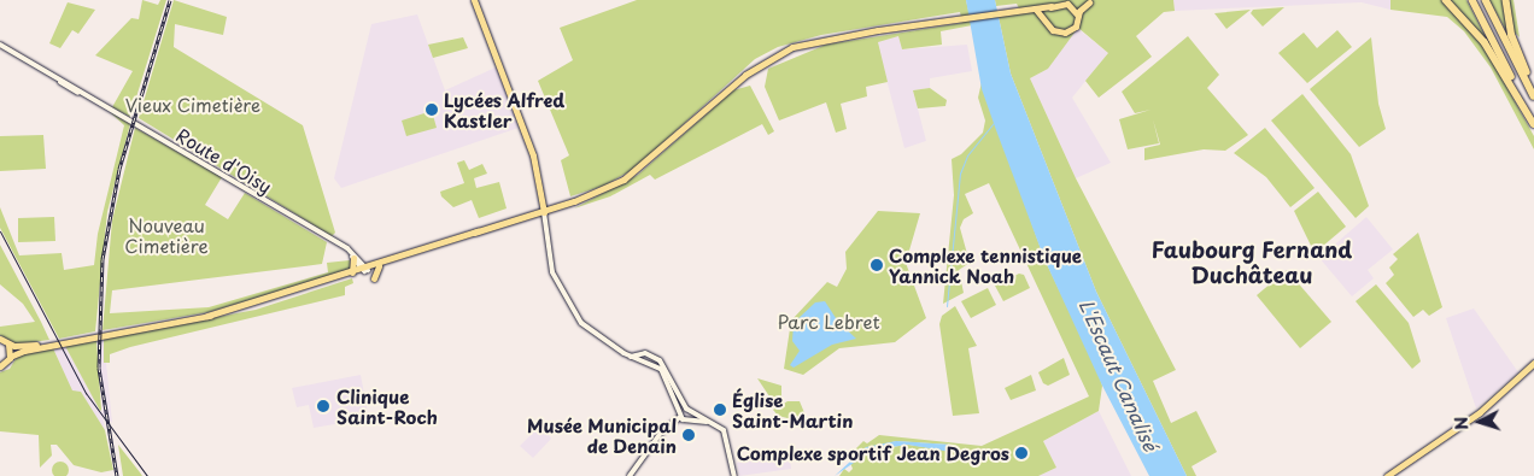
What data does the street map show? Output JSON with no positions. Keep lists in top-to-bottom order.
{
  "streets": {
    "street": ["Route d'Oisy"]
  },
  "districts": ["Faubourg Fernand Duchâteau"],
  "water": ["L'Escaut Canalisé"],
  "parks": ["Vieux Cimetière", "Nouveau Cimetière", "Parc Lebret"],
  "places": [
    "Lycées Alfred Kastler",
    "Complexe tennistique Yannick Noah",
    "Clinique Saint-Roch",
    "Église Saint-Martin",
    "Musée Municipal de Denain",
    "Complexe sportif Jean Degros"
  ],
  "north": "left"
}
